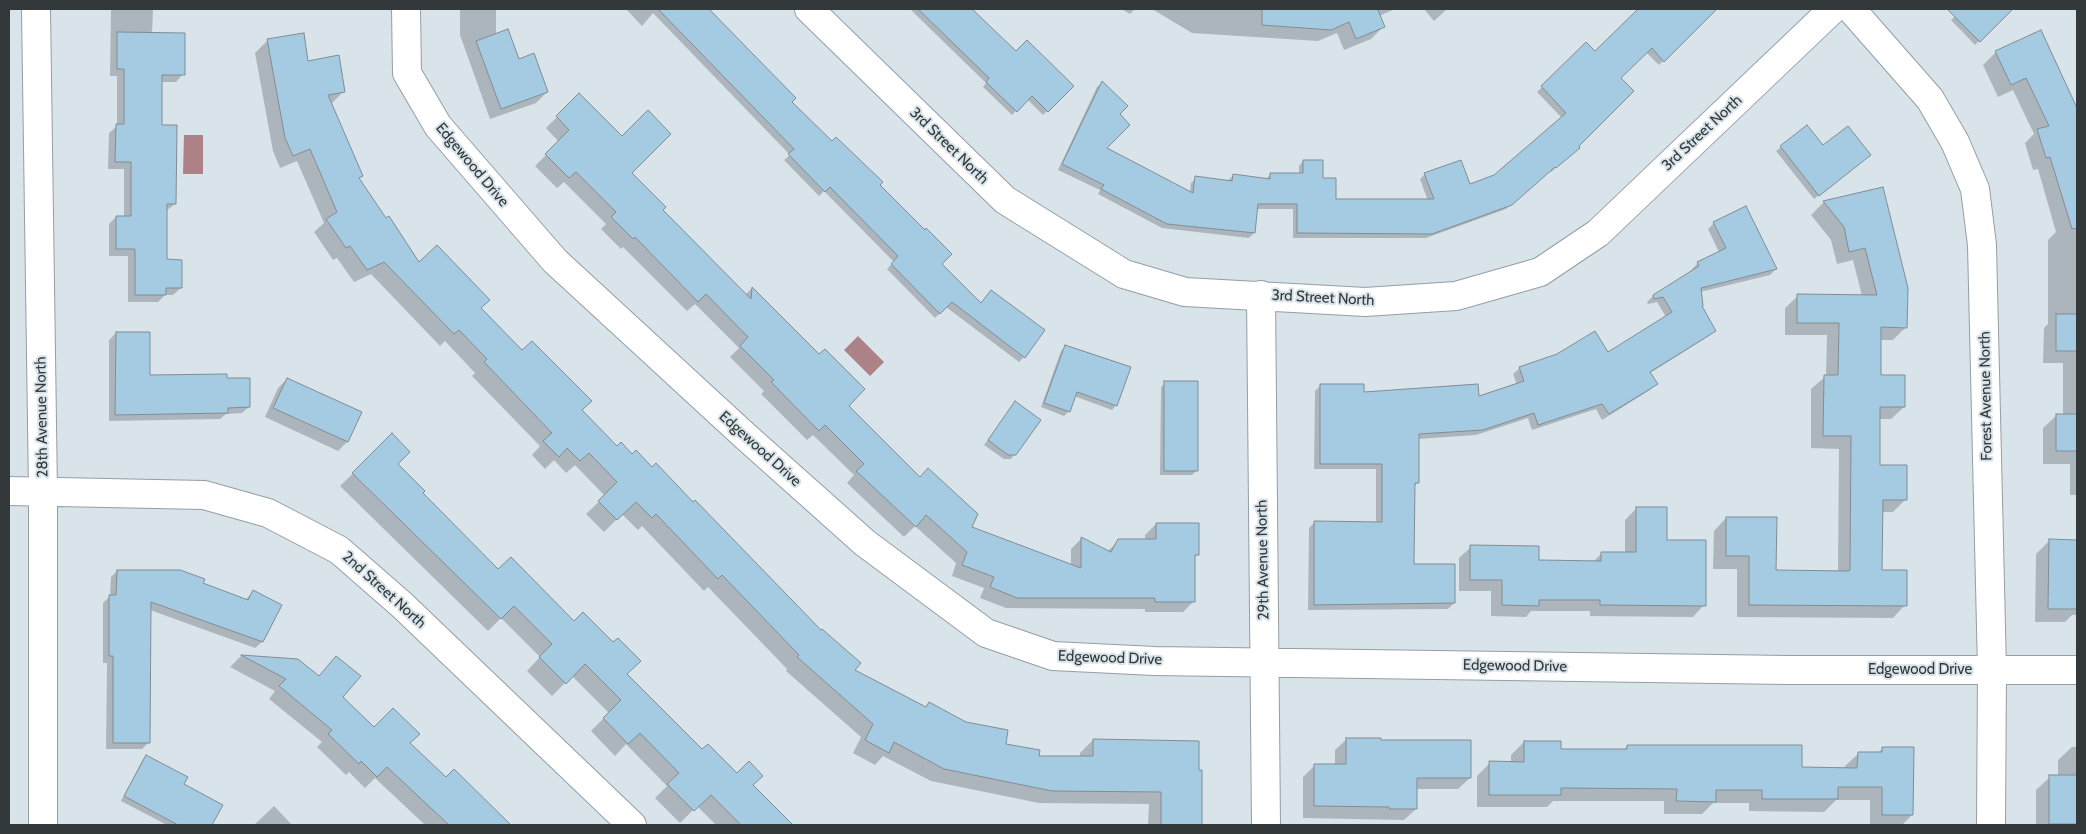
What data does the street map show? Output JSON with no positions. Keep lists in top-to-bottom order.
{
  "streets": {
    "street": [
      "3rd Street North",
      "Edgewood Drive",
      "Forest Avenue North",
      "28th Avenue North",
      "29th Avenue North",
      "2nd Street North"
    ]
  },
  "crossings": [
    ["3rd Street North", "29th Avenue North"],
    ["Edgewood Drive", "Forest Avenue North"],
    ["Edgewood Drive", "29th Avenue North"],
    ["28th Avenue North", "2nd Street North"]
  ]
}
